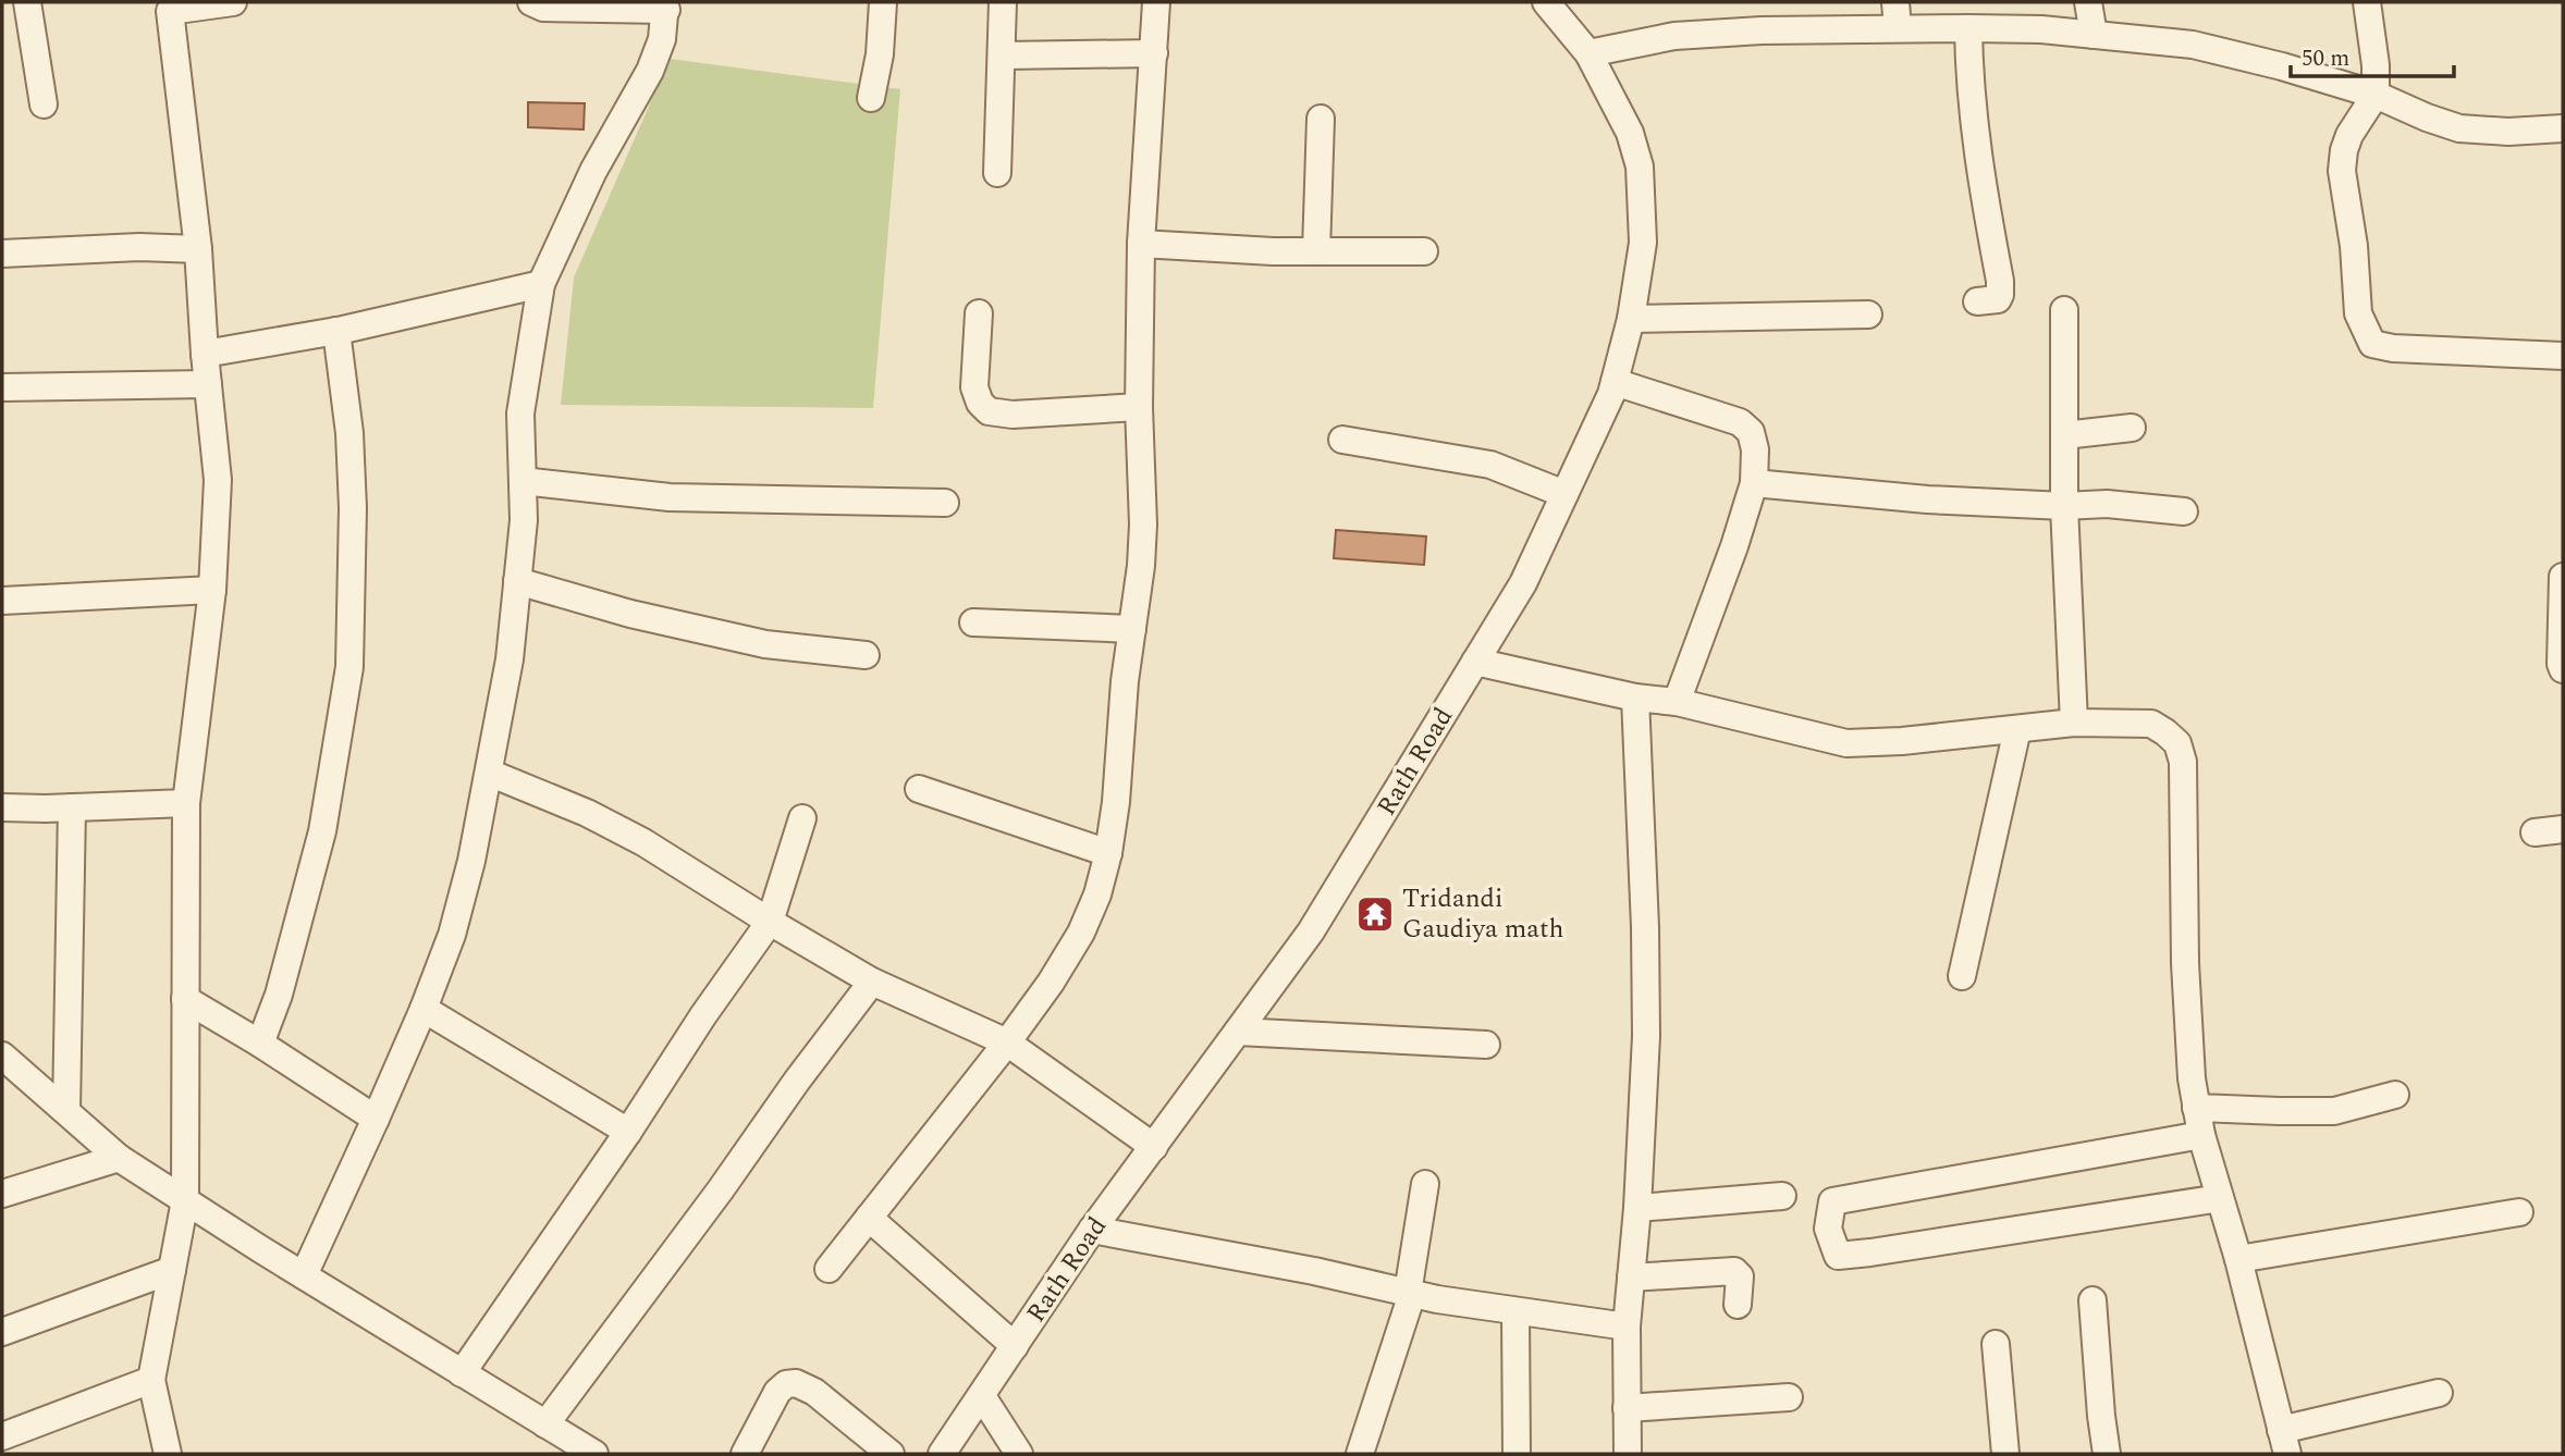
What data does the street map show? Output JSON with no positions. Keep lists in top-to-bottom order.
{
  "streets": {
    "street": ["Rath Road"]
  },
  "places": {
    "temple": ["Tridandi Gaudiya math"]
  },
  "scale_bar": "50 m"
}
